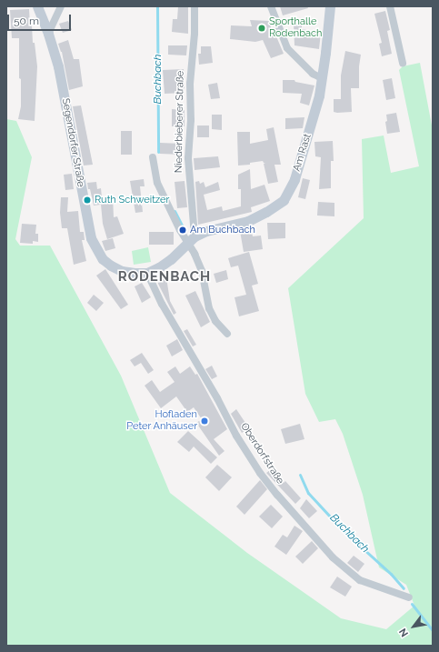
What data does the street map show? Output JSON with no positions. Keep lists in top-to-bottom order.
{
  "streets": {
    "street": [
      "Niederbieberer Straße",
      "Segendorfer Straße",
      "Am Rast",
      "Oberdorfstraße"
    ]
  },
  "crossings": [
    ["Niederbieberer Straße", "Am Rast"],
    ["Segendorfer Straße", "Oberdorfstraße"]
  ],
  "districts": ["RODENBACH"],
  "water": ["Buchbach"],
  "places": [
    "Sporthalle Rodenbach",
    "Ruth Schweitzer",
    "Am Buchbach",
    "Hofladen Peter Anhäuser"
  ],
  "scale_bar": "50 m",
  "north": "bottom left"
}
